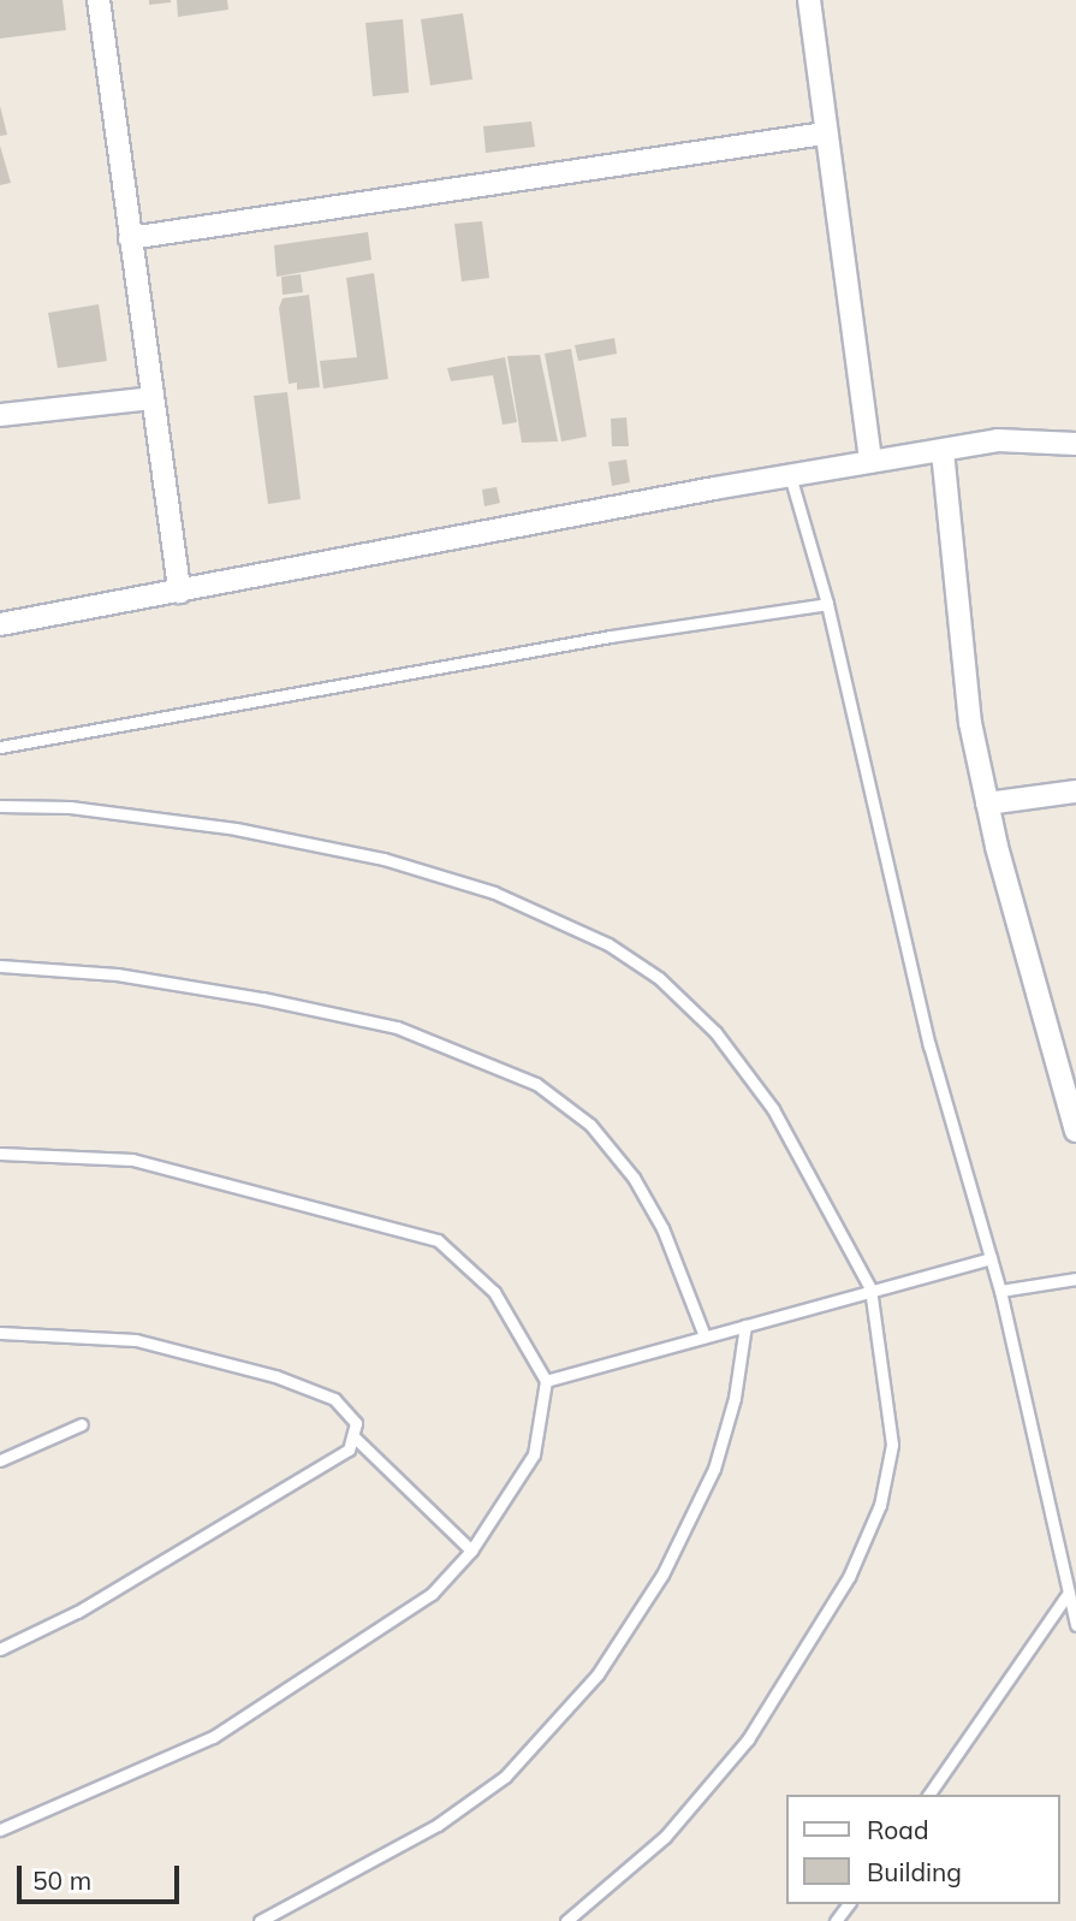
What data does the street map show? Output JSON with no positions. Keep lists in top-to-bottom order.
{
  "legend": ["Road", "Building"],
  "scale_bar": "50 m"
}
